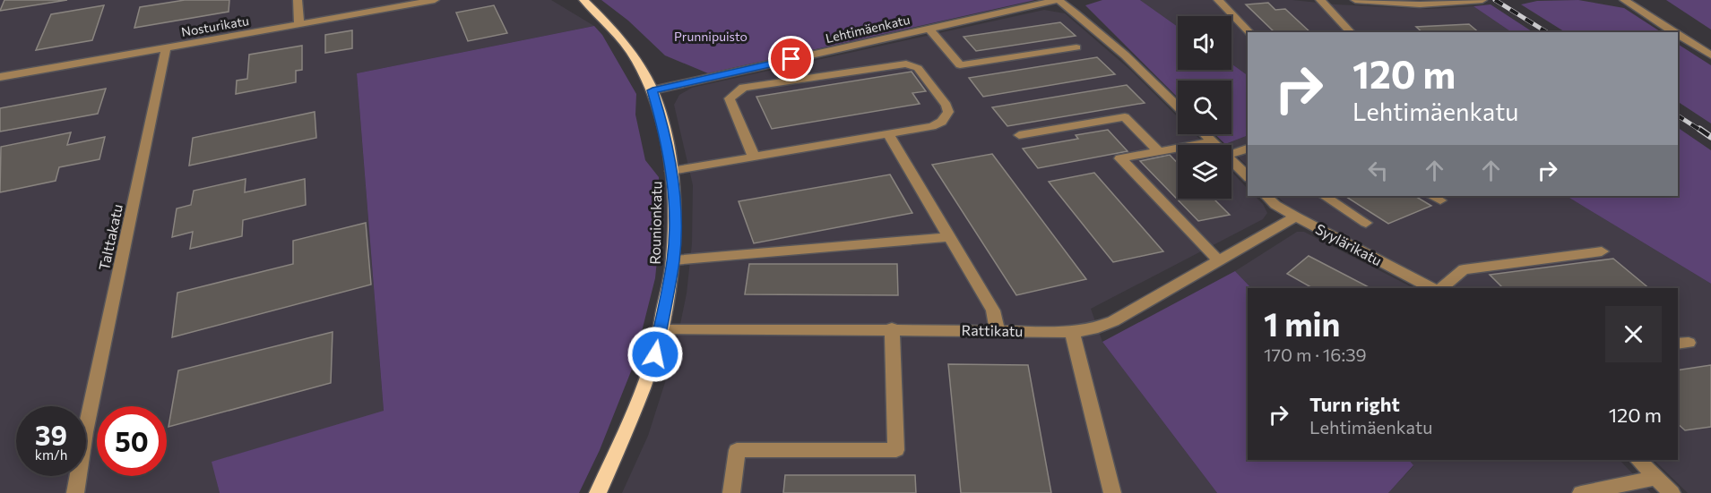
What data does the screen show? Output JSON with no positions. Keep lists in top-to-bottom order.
{
  "streets": {
    "main road": ["Rounionkatu"],
    "street": [
      "Nosturikatu",
      "Lehtimäenkatu",
      "Talttakatu",
      "Syylärikatu",
      "Rattikatu"
    ]
  },
  "crossings": [
    ["Nosturikatu", "Talttakatu"],
    ["Lehtimäenkatu", "Rounionkatu"],
    ["Rounionkatu", "Rattikatu"],
    ["Syylärikatu", "Rattikatu"]
  ],
  "parks": ["Prunnipuisto"],
  "page": {
    "turn": ["120 m", "Lehtimäenkatu"],
    "heading": ["1 min", "170 m · 16:39"],
    "list": [
      {
        "name": "Turn right",
        "note": "Lehtimäenkatu",
        "value": "120 m"
      }
    ],
    "speed": "39 km/h",
    "limit": "50"
  }
}
